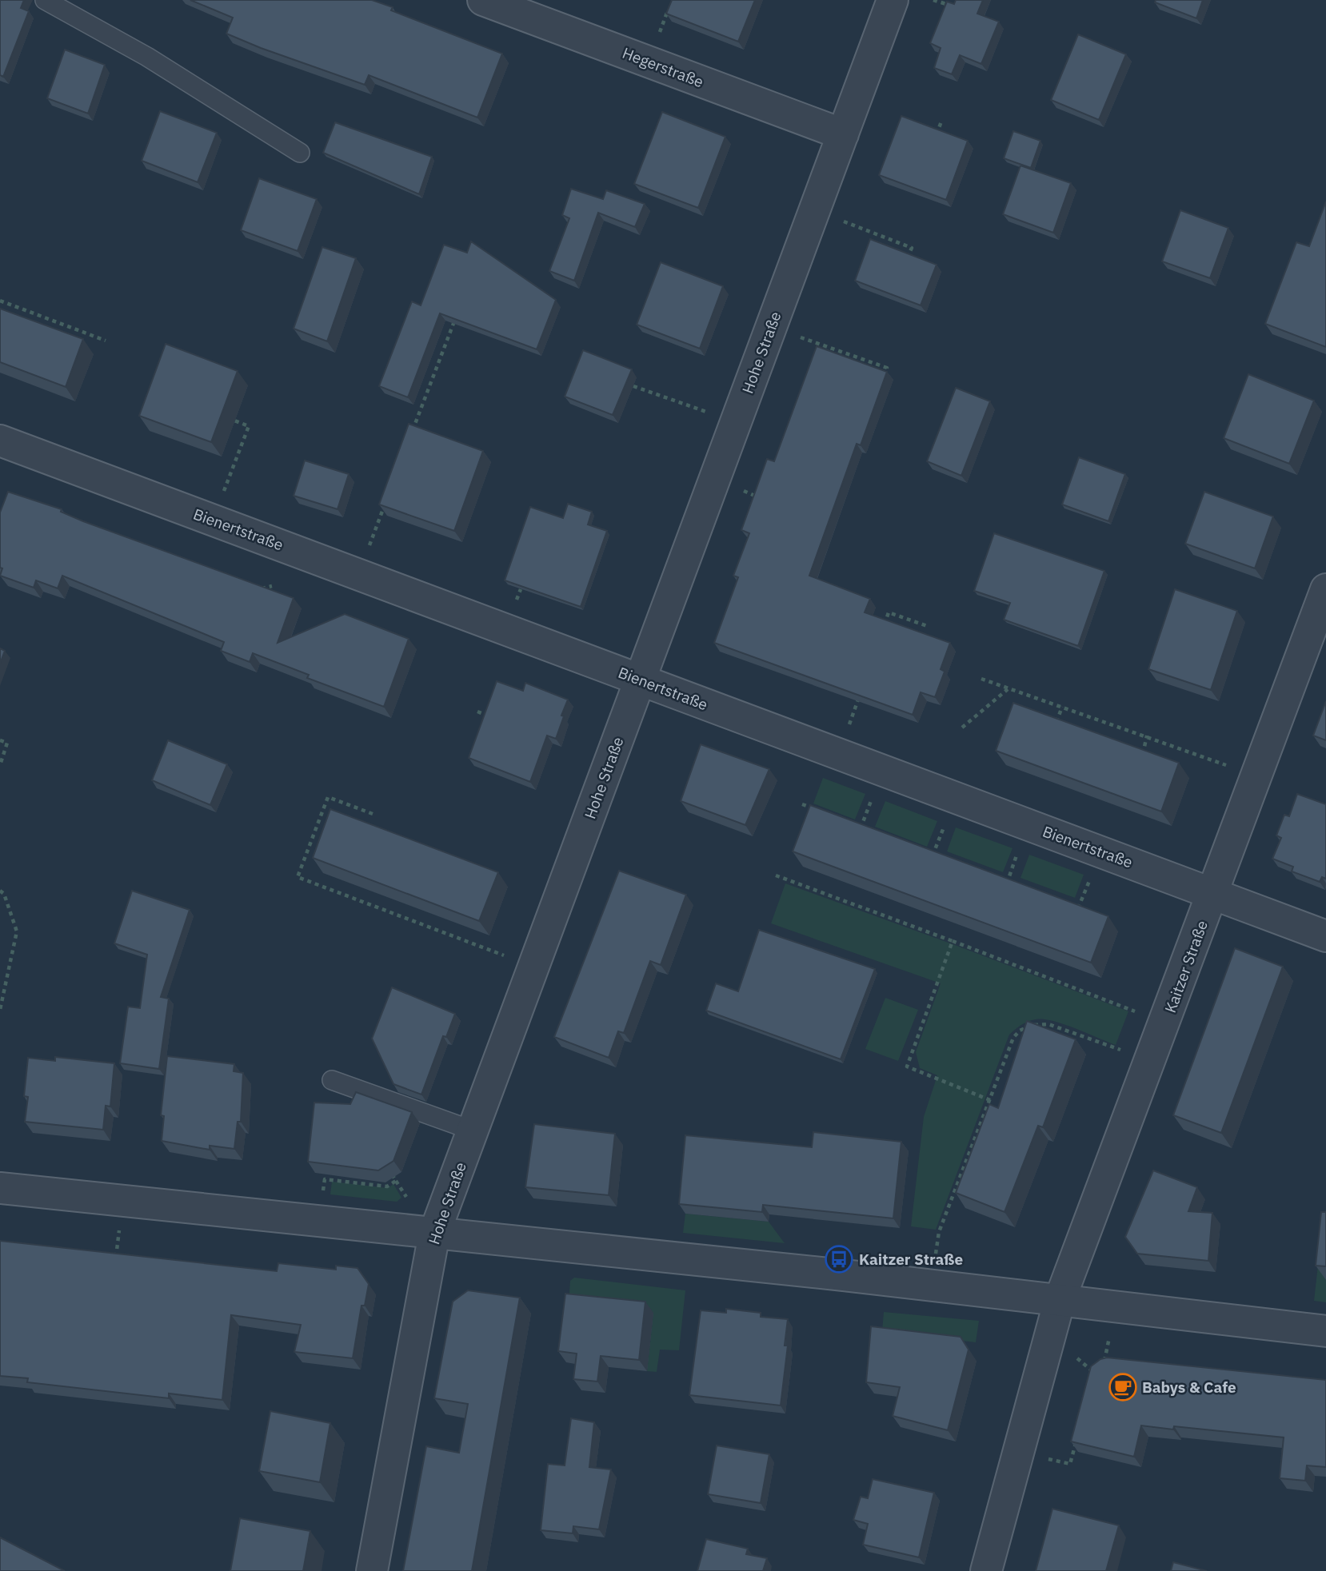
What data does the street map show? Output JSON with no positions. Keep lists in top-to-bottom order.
{
  "streets": {
    "street": [
      "Hegerstraße",
      "Hohe Straße",
      "Bienertstraße",
      "Kaitzer Straße"
    ]
  },
  "crossings": [
    ["Hegerstraße", "Hohe Straße"],
    ["Hohe Straße", "Bienertstraße"],
    ["Bienertstraße", "Kaitzer Straße"]
  ],
  "places": {
    "bus stop": ["Kaitzer Straße"],
    "cafe": ["Babys & Cafe"]
  }
}
